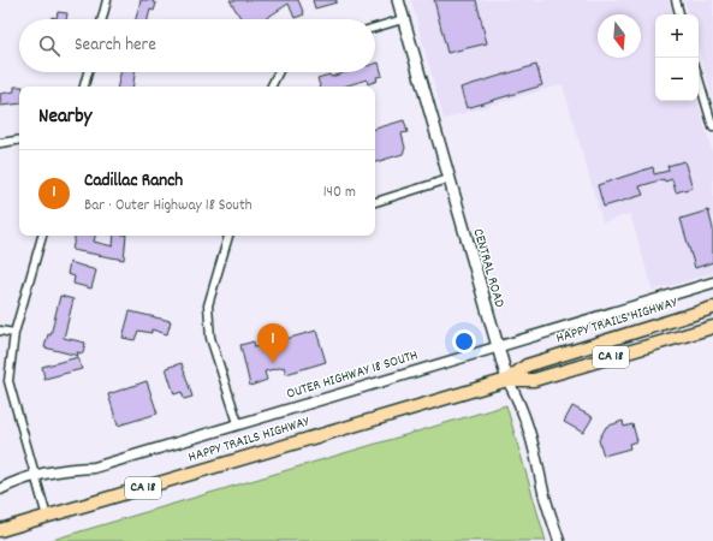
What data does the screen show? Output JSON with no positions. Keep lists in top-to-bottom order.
{
  "streets": {
    "main road": ["CENTRAL ROAD", "HAPPY TRAILS HIGHWAY", "CA 18"],
    "street": ["OUTER HIGHWAY 18 SOUTH"]
  },
  "crossings": [
    ["CENTRAL ROAD", "HAPPY TRAILS HIGHWAY"],
    ["CENTRAL ROAD", "OUTER HIGHWAY 18 SOUTH"]
  ],
  "north": "bottom",
  "page": {
    "map_buttons": ["+", "−"],
    "search": "Search here",
    "heading": "Nearby",
    "list": [
      {
        "mark": "1",
        "name": "Cadillac Ranch",
        "note": "Bar · Outer Highway 18 South",
        "value": "140 m"
      }
    ],
    "pins": "1"
  }
}
